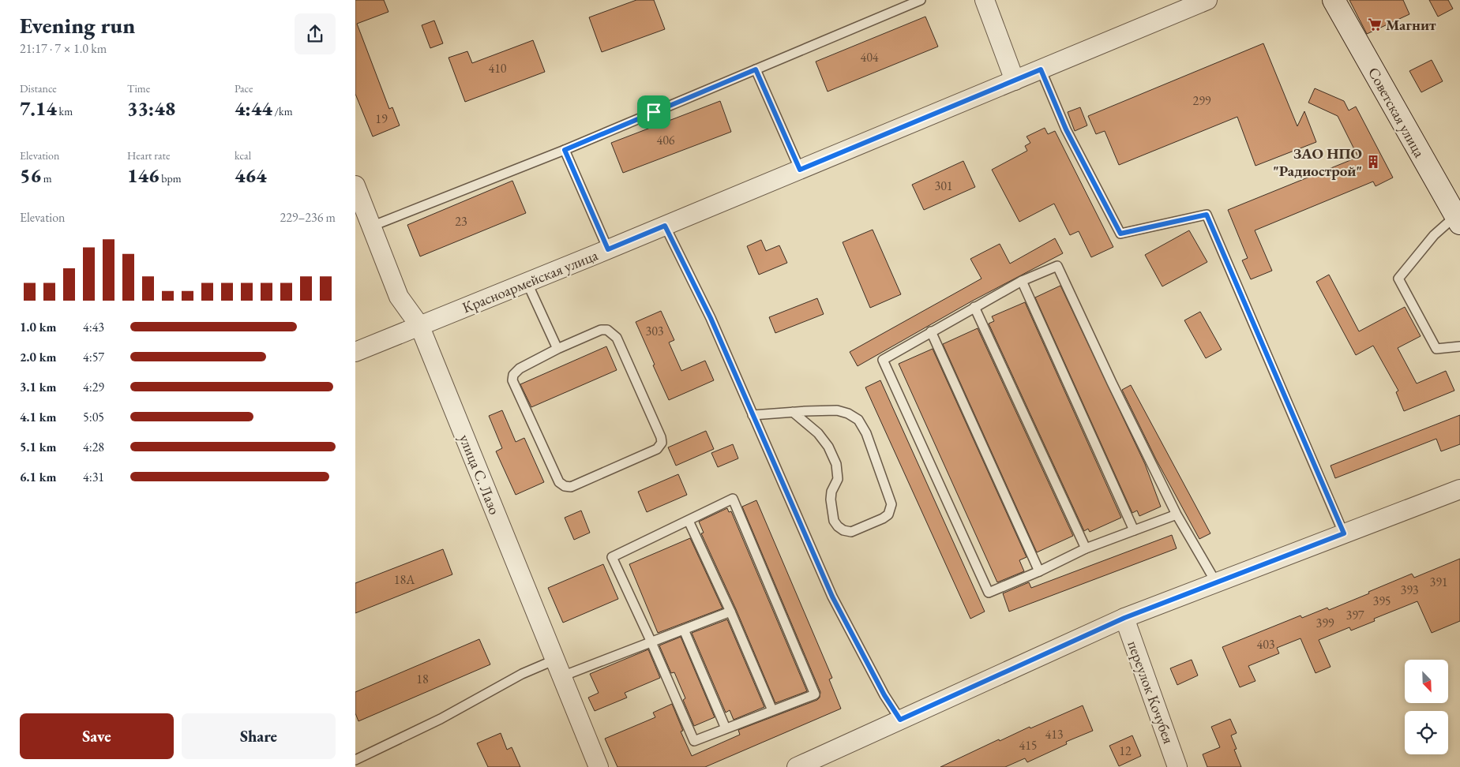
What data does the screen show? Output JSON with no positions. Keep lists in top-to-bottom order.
{
  "streets": {
    "street": [
      "Советская улица",
      "Красноармейская улица",
      "улица С. Лазо",
      "переулок Кочубея"
    ]
  },
  "crossings": [
    ["Красноармейская улица", "улица С. Лазо"]
  ],
  "places": {
    "supermarket": ["Магнит"],
    "building": ["ЗАО НПО \"Радиострой\""]
  },
  "house_numbers": [
    "404",
    "410",
    "299",
    "19",
    "406",
    "301",
    "23",
    "303",
    "18А",
    "391",
    "393",
    "395",
    "397",
    "399",
    "403",
    "18",
    "413",
    "415",
    "12"
  ],
  "north": "bottom right",
  "page": {
    "heading": ["Evening run", "21:17 · 7 × 1.0 km"],
    "stats": [
      ["Distance", "7.14 km"],
      ["Time", "33:48"],
      ["Pace", "4:44 /km"],
      ["Elevation", "56 m"],
      ["Heart rate", "146 bpm"],
      ["kcal", "464"]
    ],
    "chart": ["Elevation", "229–236 m"],
    "list": [
      {
        "name": "1.0 km",
        "note": "4:43"
      },
      {
        "name": "2.0 km",
        "note": "4:57"
      },
      {
        "name": "3.1 km",
        "note": "4:29"
      },
      {
        "name": "4.1 km",
        "note": "5:05"
      },
      {
        "name": "5.1 km",
        "note": "4:28"
      },
      {
        "name": "6.1 km",
        "note": "4:31"
      }
    ],
    "buttons": ["Save", "Share"]
  }
}
